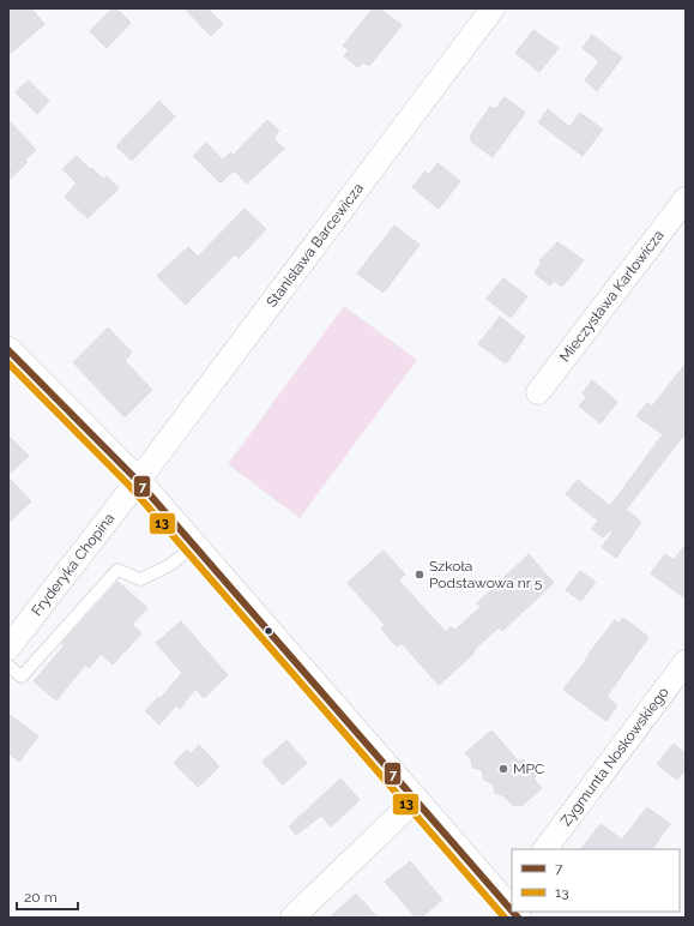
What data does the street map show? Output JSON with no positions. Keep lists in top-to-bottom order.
{
  "streets": {
    "street": [
      "Stanisława Barcewicza",
      "Mieczysława Karłowicza",
      "Fryderyka Chopina",
      "Zygmunta Noskowskiego"
    ]
  },
  "crossings": [
    ["Stanisława Barcewicza", "Fryderyka Chopina"]
  ],
  "places": ["Szkoła Podstawowa nr 5", "MPC"],
  "lines": ["transit line 7", "transit line 13"],
  "legend": ["7", "13"],
  "scale_bar": "20 m"
}
